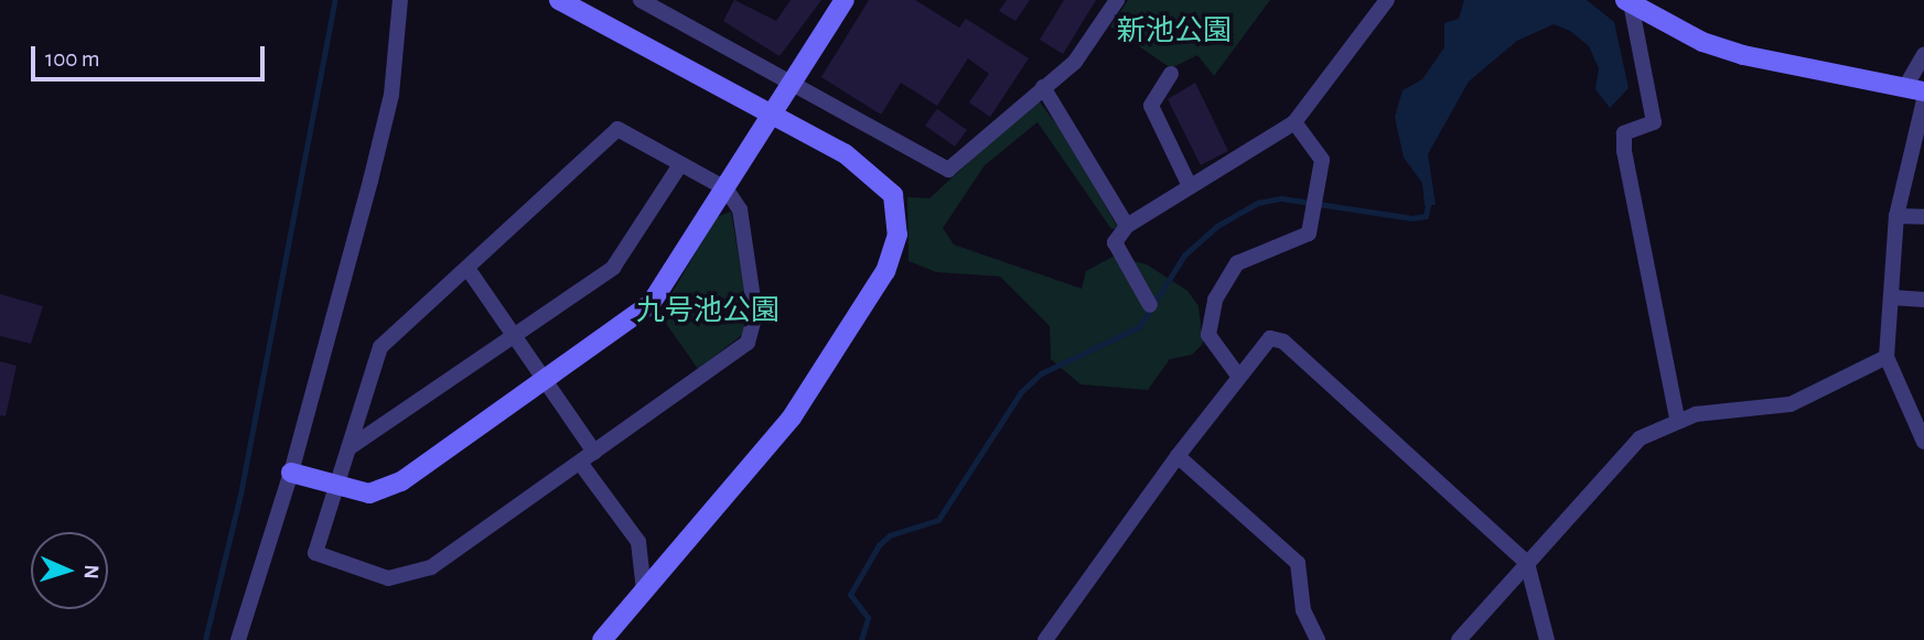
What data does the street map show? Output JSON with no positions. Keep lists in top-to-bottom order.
{
  "parks": ["新池公園", "九号池公園"],
  "scale_bar": "100 m",
  "north": "right"
}
